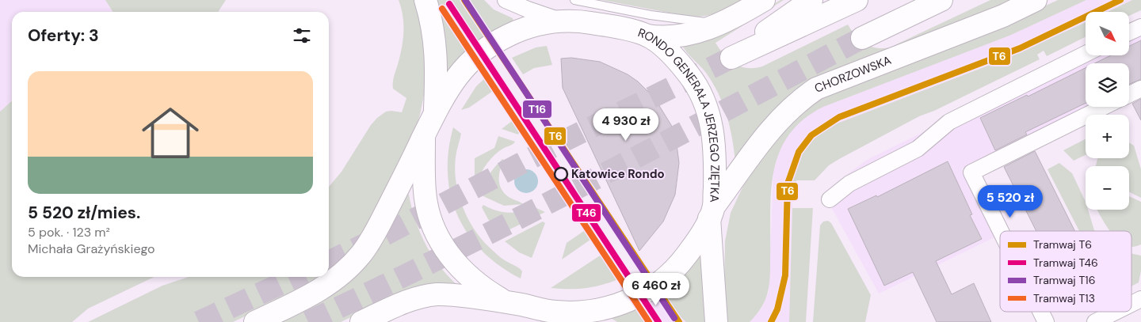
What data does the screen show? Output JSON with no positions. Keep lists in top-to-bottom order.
{
  "streets": {
    "main road": ["CHORZOWSKA", "RONDO GENERAŁA JERZEGO ZIĘTKA"]
  },
  "crossings": [
    ["CHORZOWSKA", "RONDO GENERAŁA JERZEGO ZIĘTKA"]
  ],
  "places": ["Katowice Rondo"],
  "lines": [
    "tram line T6",
    "tram line T16",
    "tram line T46",
    "tram line T13"
  ],
  "legend": [
    "Tramwaj T6",
    "Tramwaj T46",
    "Tramwaj T16",
    "Tramwaj T13"
  ],
  "north": "bottom right",
  "page": {
    "map_buttons": ["+", "−"],
    "heading": "Oferty: 3",
    "list": [
      {
        "name": "5 520 zł/mies.",
        "note": "5 pok. · 123 m² · Michała Grażyńskiego"
      }
    ],
    "price": ["4 930 zł", "5 520 zł", "6 460 zł"]
  }
}
